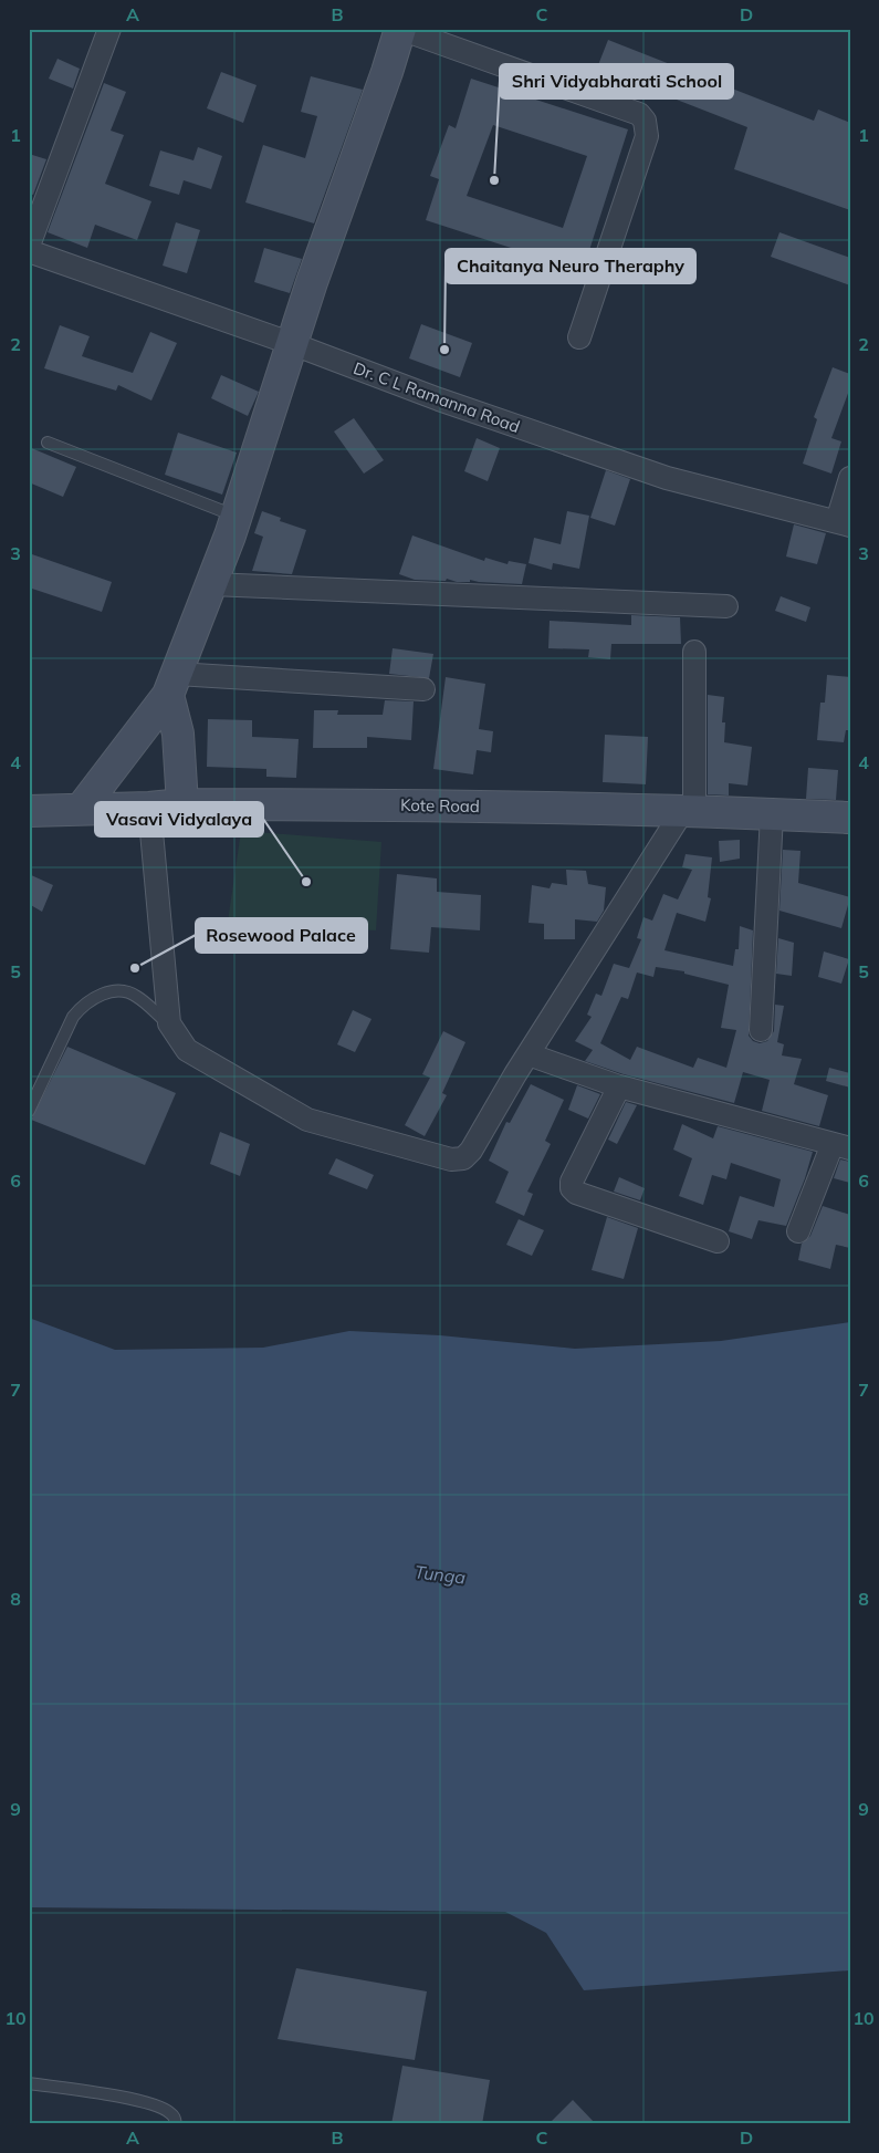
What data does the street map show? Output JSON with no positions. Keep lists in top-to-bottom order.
{
  "streets": {
    "street": ["Dr. C L Ramanna Road", "Kote Road"]
  },
  "water": ["Tunga"],
  "places": [
    "Shri Vidyabharati School",
    "Chaitanya Neuro Theraphy",
    "Vasavi Vidyalaya",
    "Rosewood Palace"
  ],
  "grid": {
    "columns": [
      "A",
      "B",
      "C",
      "D"
    ],
    "rows": [
      "1",
      "2",
      "3",
      "4",
      "5",
      "6",
      "7",
      "8",
      "9",
      "10"
    ]
  }
}
